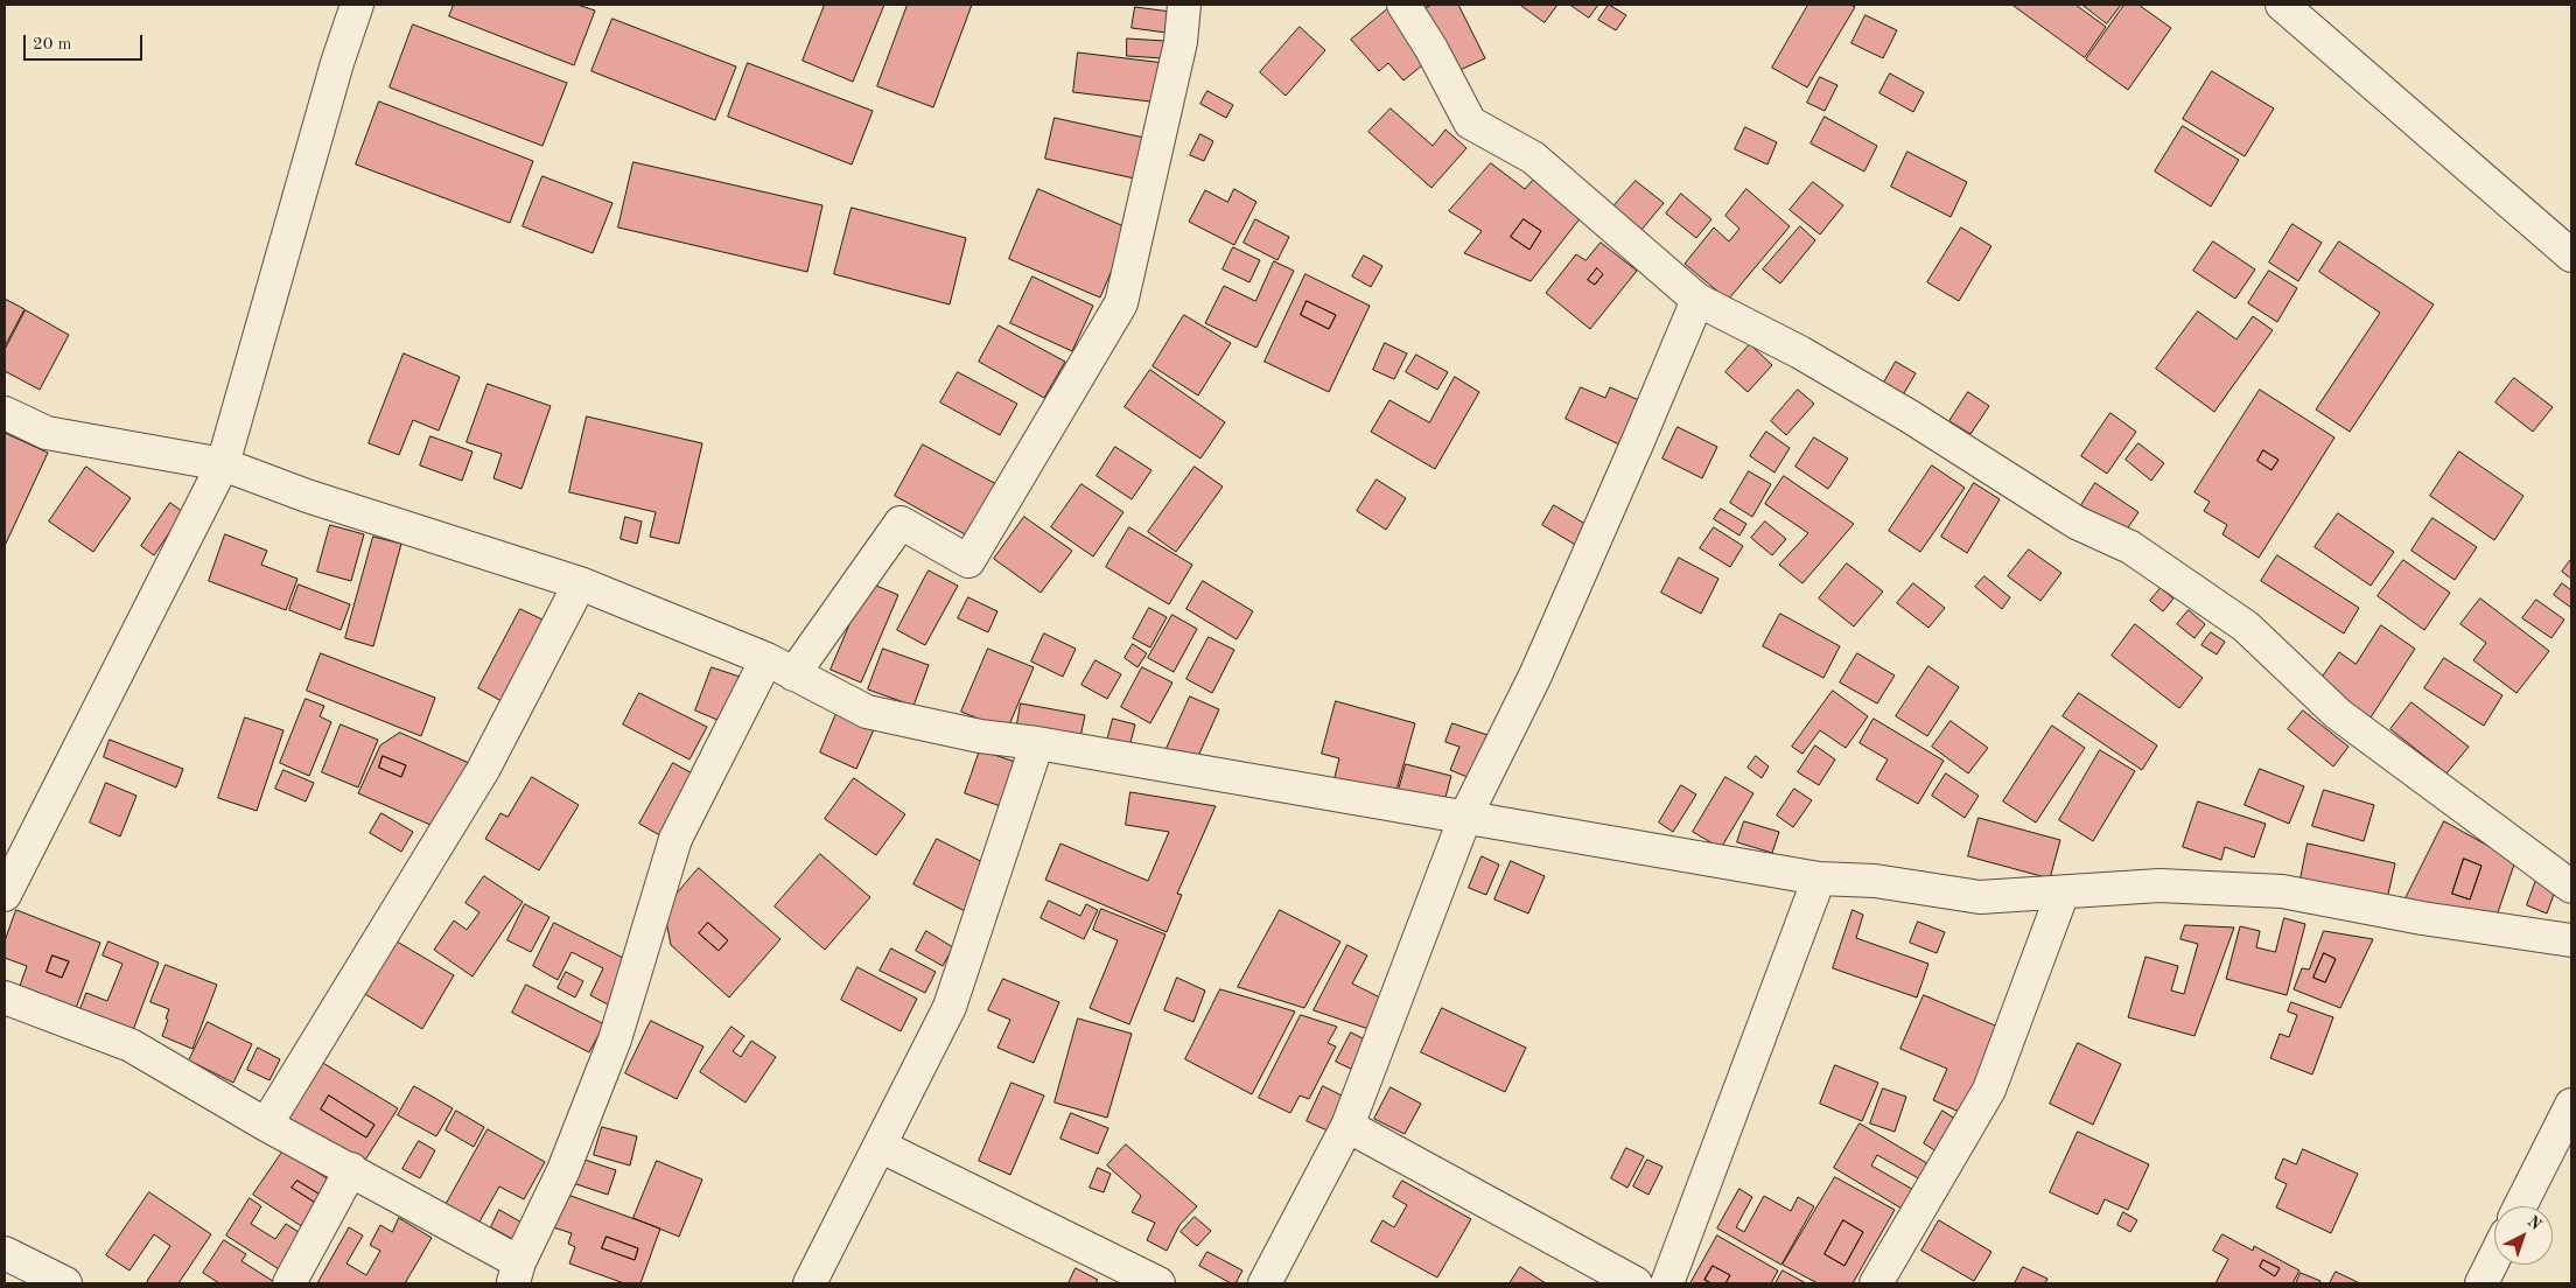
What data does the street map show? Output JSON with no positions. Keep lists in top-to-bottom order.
{
  "scale_bar": "20 m",
  "north": "top right"
}
